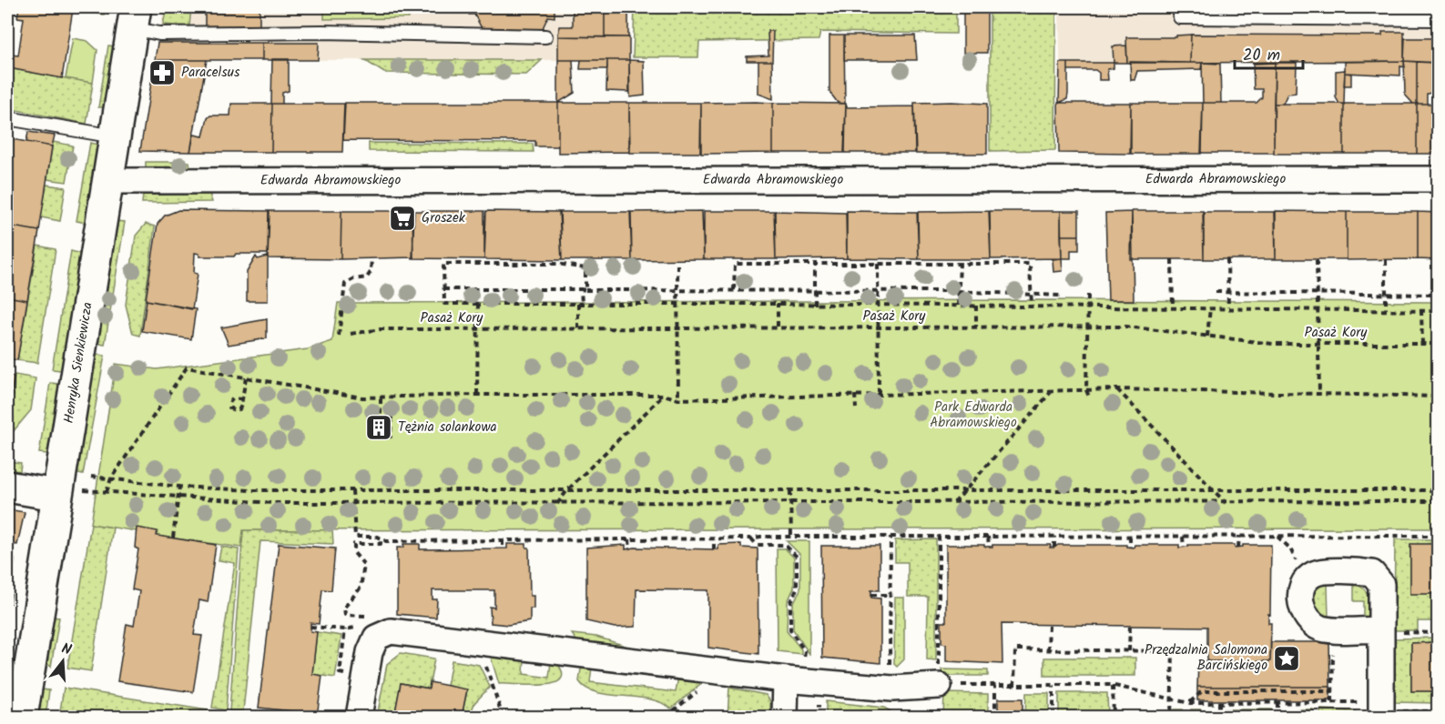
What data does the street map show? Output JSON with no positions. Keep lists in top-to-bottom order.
{
  "streets": {
    "street": ["Edwarda Abramowskiego", "Henryka Sienkiewicza"],
    "path": ["Pasaż Kory"]
  },
  "crossings": [
    ["Edwarda Abramowskiego", "Henryka Sienkiewicza"]
  ],
  "parks": ["Park Edwarda Abramowskiego"],
  "places": {
    "pharmacy": ["Paracelsus"],
    "supermarket": ["Groszek"],
    "building": ["Tężnia solankowa"],
    "place": ["Przędzalnia Salomona Barcińskiego"]
  },
  "scale_bar": "20 m",
  "north": "top"
}
